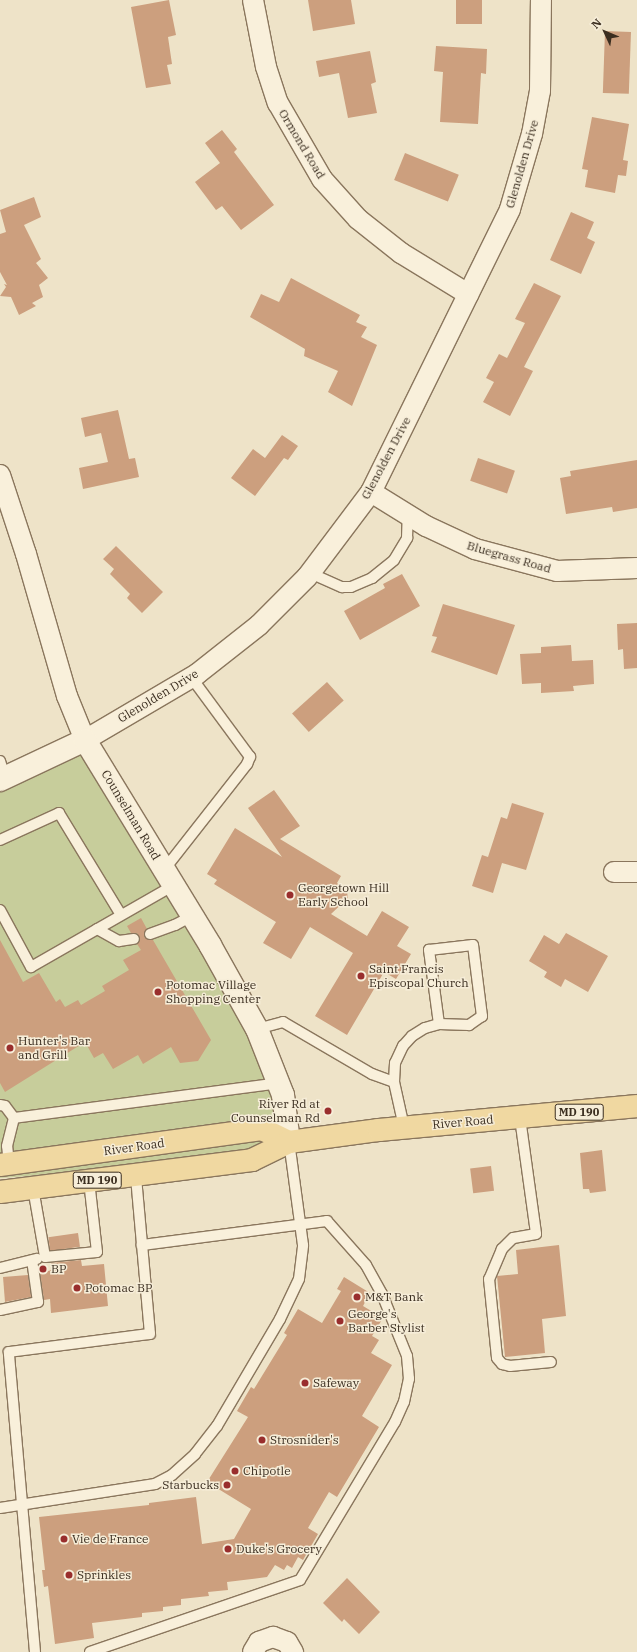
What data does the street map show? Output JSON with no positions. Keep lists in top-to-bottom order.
{
  "streets": {
    "main road": ["MD 190", "River Road"],
    "street": [
      "Ormond Road",
      "Glenolden Drive",
      "Bluegrass Road",
      "Counselman Road"
    ]
  },
  "crossings": [
    ["Ormond Road", "Glenolden Drive"],
    ["Glenolden Drive", "Bluegrass Road"],
    ["Glenolden Drive", "Counselman Road"],
    ["Counselman Road", "River Road"]
  ],
  "places": [
    "Georgetown Hill Early School",
    "Saint Francis Episcopal Church",
    "Potomac Village Shopping Center",
    "Hunter's Bar and Grill",
    "River Rd at Counselman Rd",
    "BP",
    "Potomac BP",
    "M&T Bank",
    "George's Barber Stylist",
    "Safeway",
    "Strosnider's",
    "Chipotle",
    "Starbucks",
    "Vie de France",
    "Duke's Grocery",
    "Sprinkles"
  ],
  "north": "top left"
}
